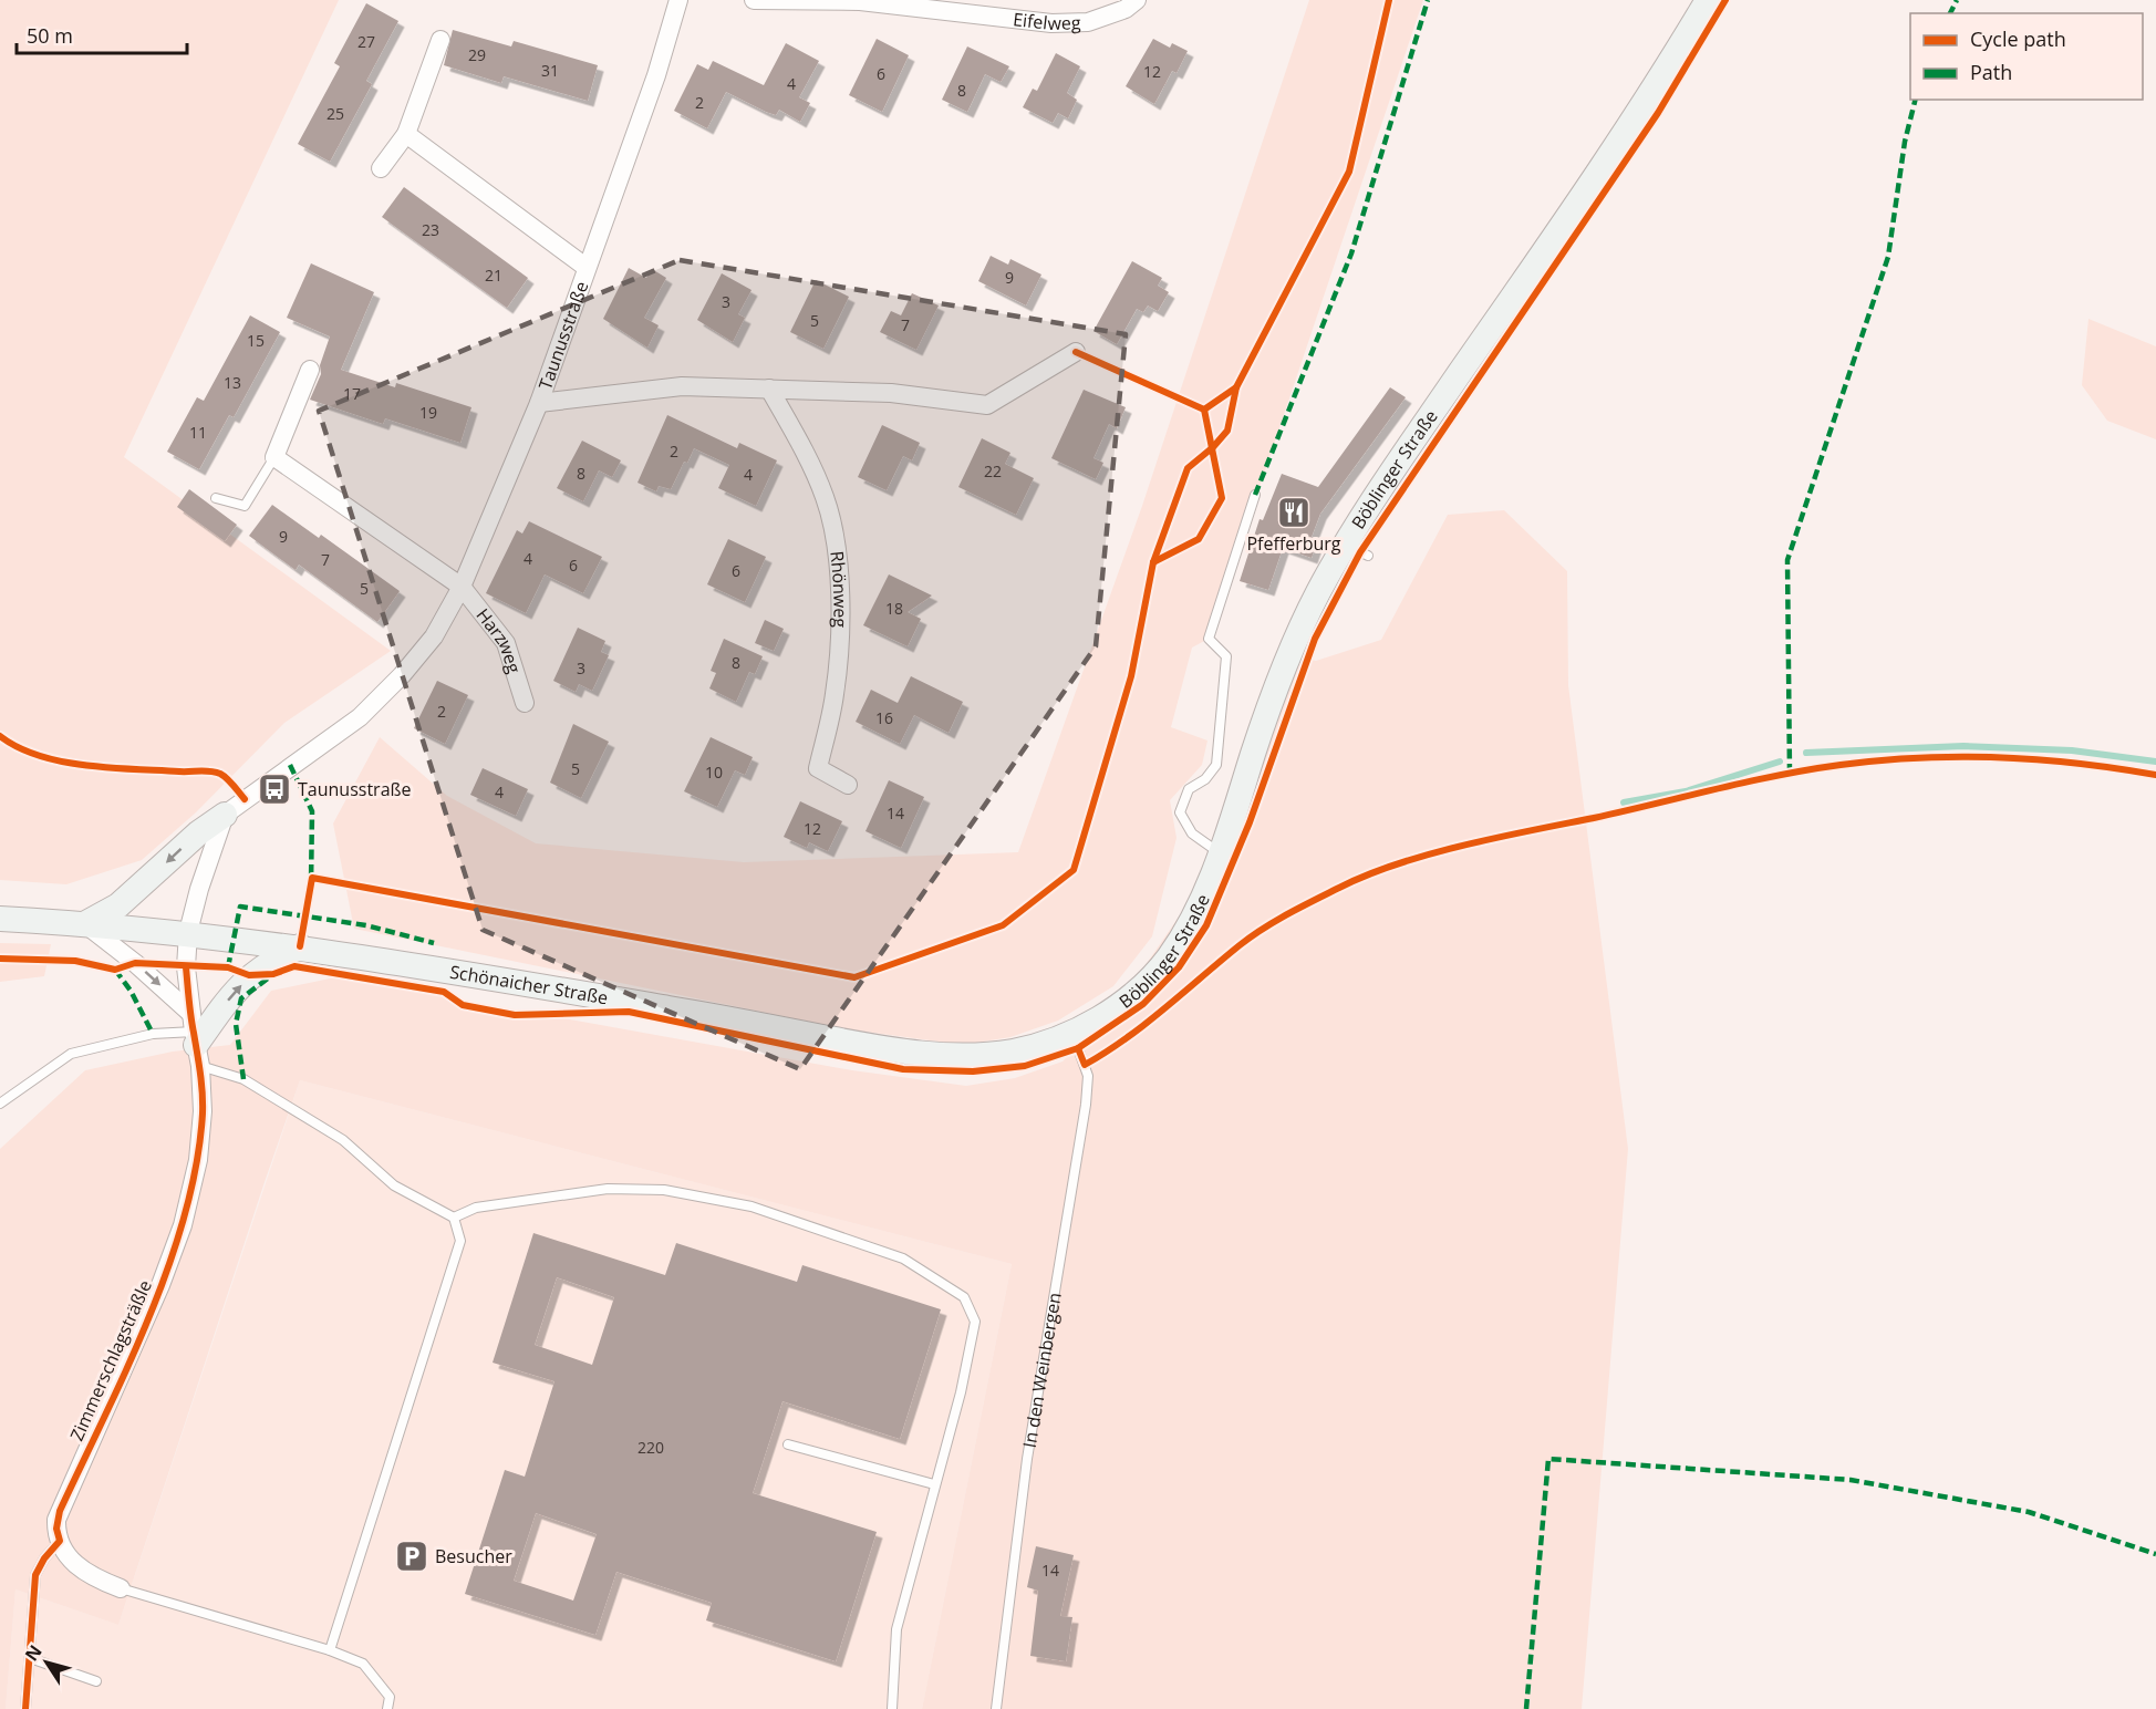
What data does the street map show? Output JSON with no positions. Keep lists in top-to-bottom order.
{
  "streets": {
    "main road": ["Böblinger Straße", "Schönaicher Straße"],
    "street": [
      "Eifelweg",
      "Taunusstraße",
      "Rhönweg",
      "Harzweg",
      "Zimmerschlagsträßle"
    ],
    "lane": ["In den Weinbergen"]
  },
  "crossings": [
    ["Taunusstraße", "Harzweg"],
    ["Böblinger Straße", "Schönaicher Straße"],
    ["Böblinger Straße", "In den Weinbergen"],
    ["Schönaicher Straße", "Zimmerschlagsträßle"],
    ["Schönaicher Straße", "In den Weinbergen"]
  ],
  "places": {
    "restaurant": ["Pfefferburg"],
    "bus stop": ["Taunusstraße"],
    "parking": ["Besucher"]
  },
  "house_numbers": [
    "27",
    "29",
    "31",
    "12",
    "6",
    "4",
    "8",
    "2",
    "25",
    "23",
    "21",
    "9",
    "3",
    "5",
    "7",
    "15",
    "13",
    "17",
    "19",
    "11",
    "2",
    "22",
    "8",
    "4",
    "9",
    "4",
    "7",
    "6",
    "6",
    "5",
    "18",
    "8",
    "3",
    "2",
    "16",
    "5",
    "10",
    "4",
    "14",
    "12",
    "220",
    "14"
  ],
  "legend": ["Cycle path", "Path"],
  "scale_bar": "50 m",
  "north": "top left"
}
